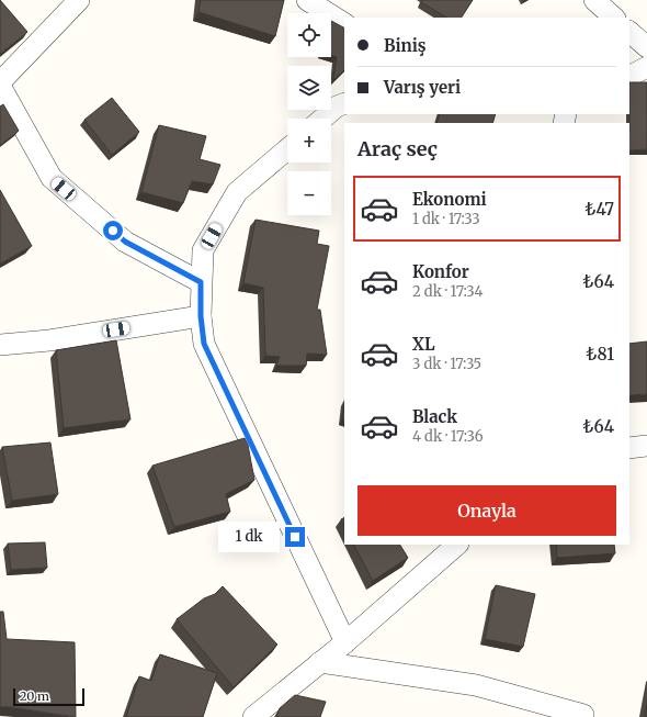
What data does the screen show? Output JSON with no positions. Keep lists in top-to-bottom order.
{
  "scale_bar": "20 m",
  "page": {
    "map_buttons": ["+", "−"],
    "banner": ["Biniş", "Varış yeri"],
    "heading": "Araç seç",
    "list": [
      {
        "name": "Ekonomi",
        "note": "1 dk · 17:33",
        "value": "₺47"
      },
      {
        "name": "Konfor",
        "note": "2 dk · 17:34",
        "value": "₺64"
      },
      {
        "name": "XL",
        "note": "3 dk · 17:35",
        "value": "₺81"
      },
      {
        "name": "Black",
        "note": "4 dk · 17:36",
        "value": "₺64"
      }
    ],
    "buttons": "Onayla",
    "bubble": "1 dk",
    "scale": "20 m"
  }
}
